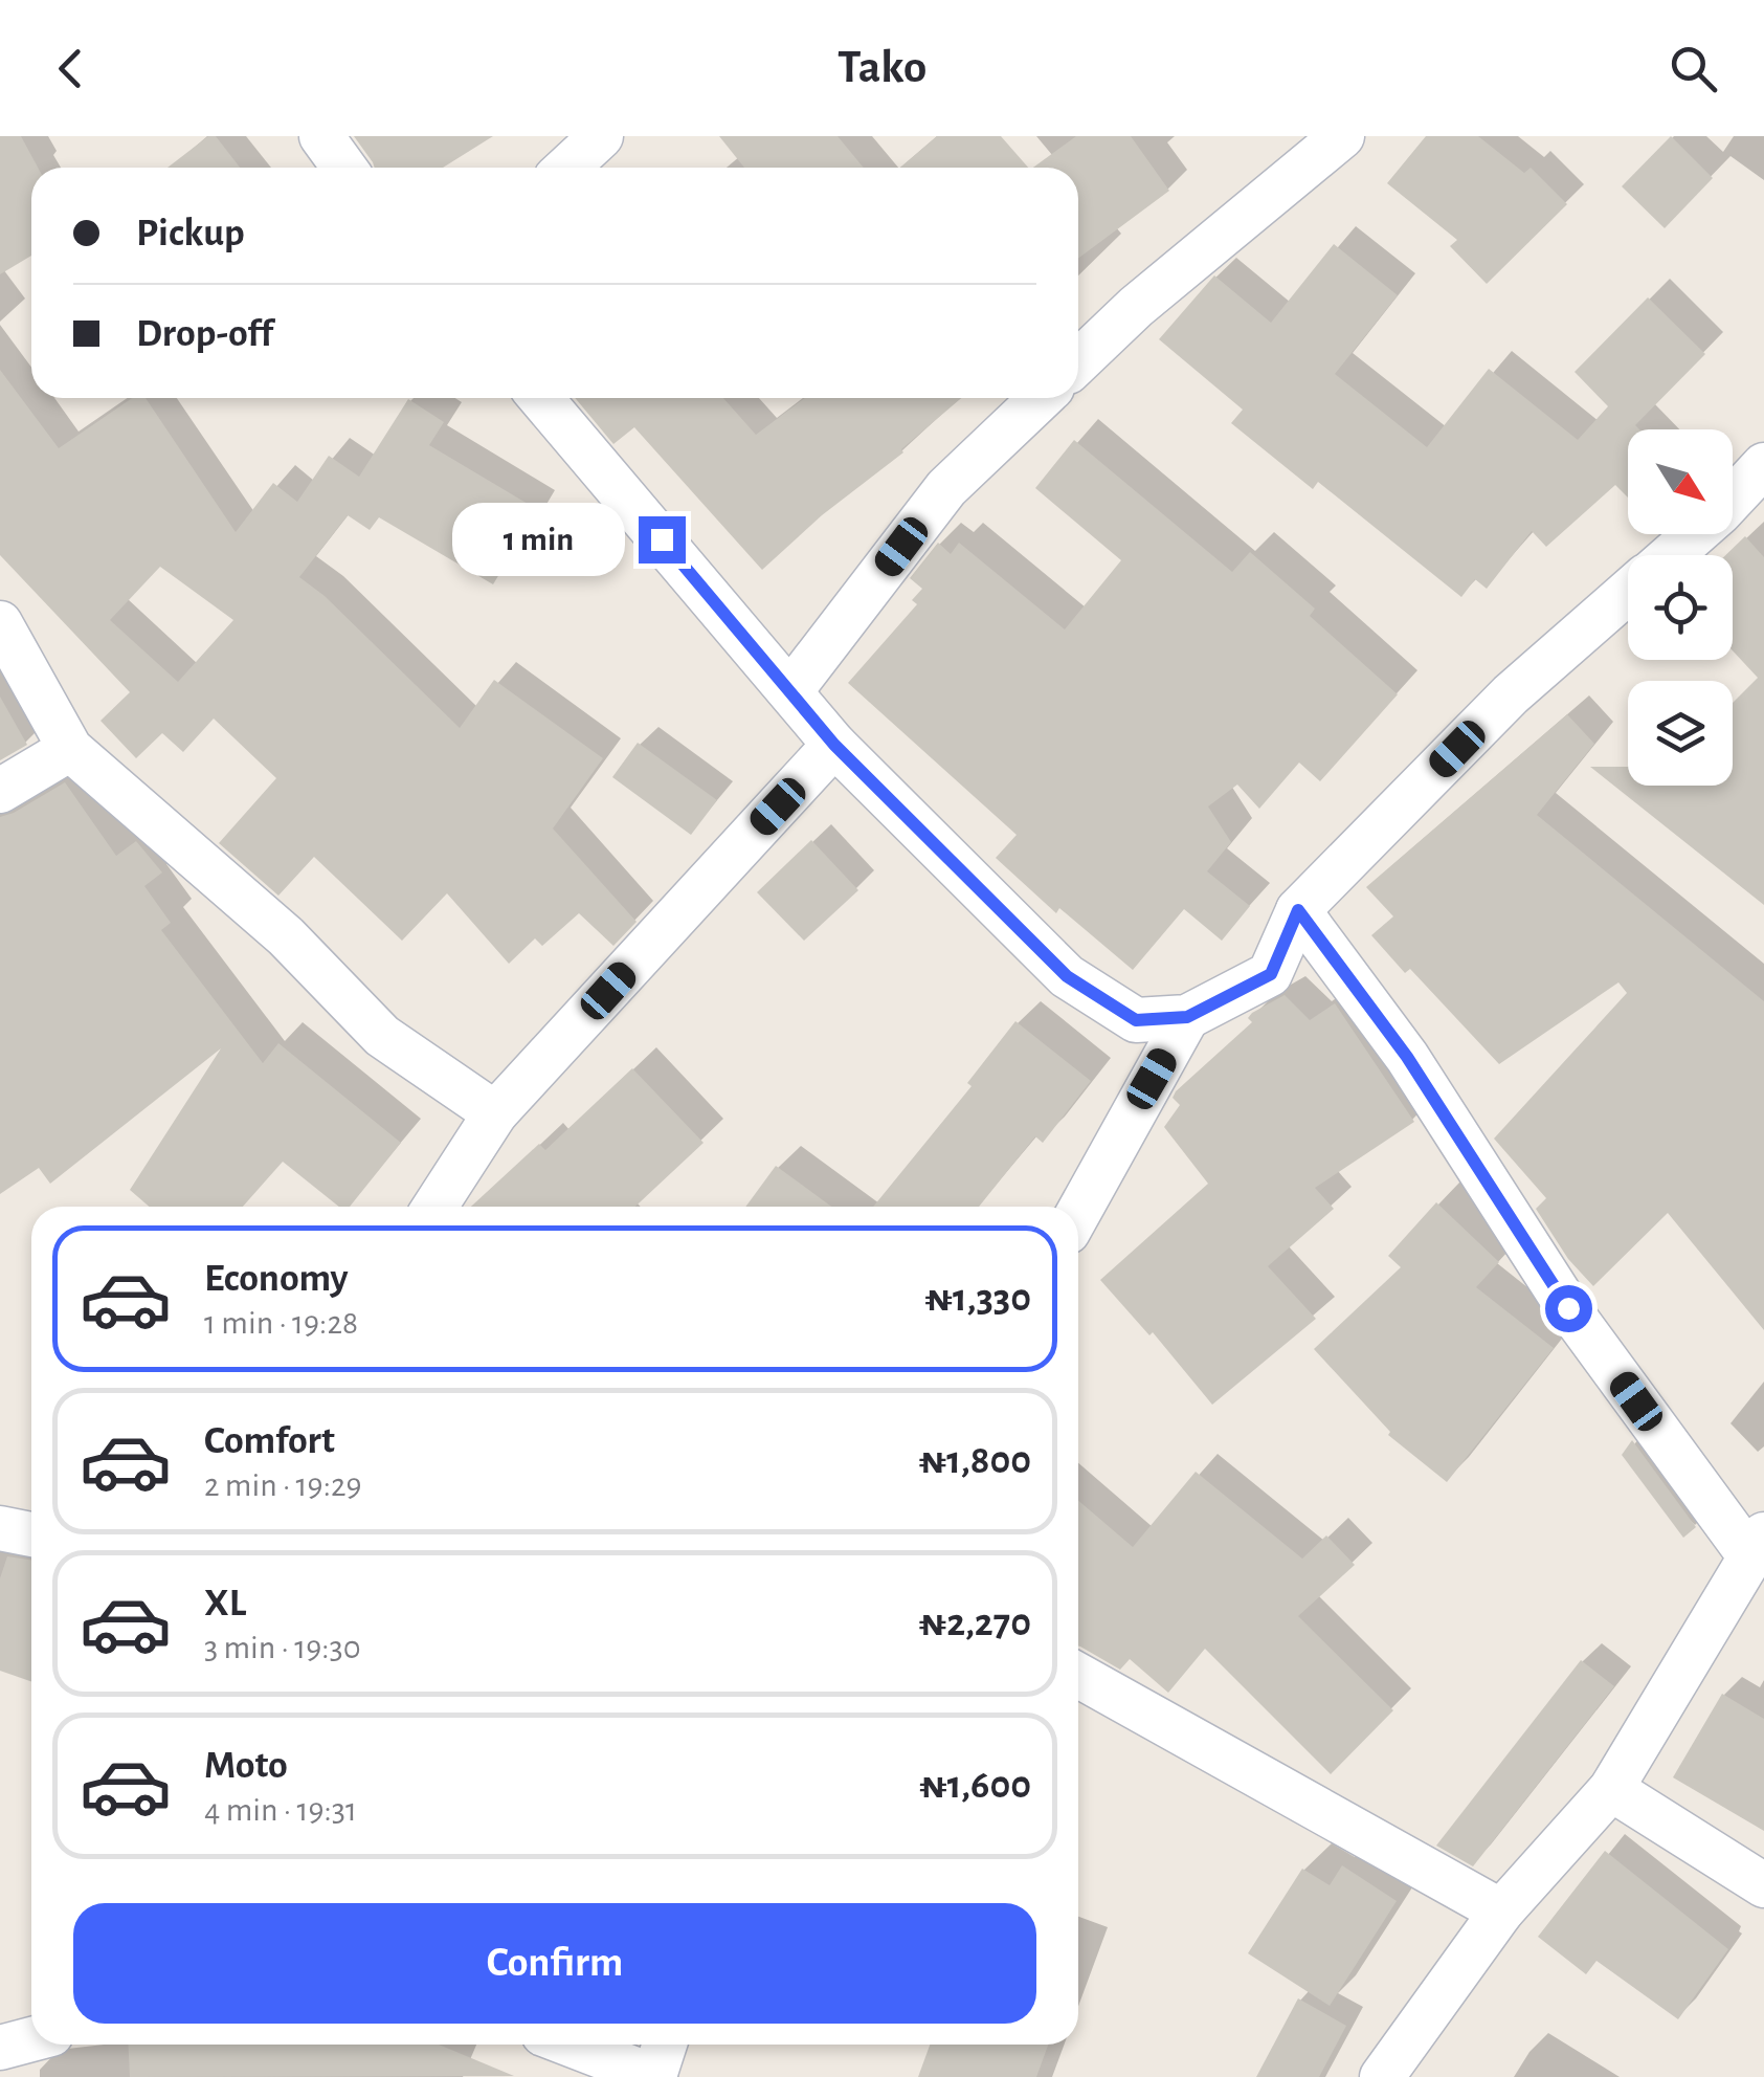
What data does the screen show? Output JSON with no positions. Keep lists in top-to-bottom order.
{
  "north": "bottom right",
  "page": {
    "header": "Tako",
    "banner": ["Pickup", "Drop-off"],
    "bubble": "1 min",
    "list": [
      {
        "name": "Economy",
        "note": "1 min · 19:28",
        "value": "₦1,330"
      },
      {
        "name": "Comfort",
        "note": "2 min · 19:29",
        "value": "₦1,800"
      },
      {
        "name": "XL",
        "note": "3 min · 19:30",
        "value": "₦2,270"
      },
      {
        "name": "Moto",
        "note": "4 min · 19:31",
        "value": "₦1,600"
      }
    ],
    "buttons": "Confirm"
  }
}
